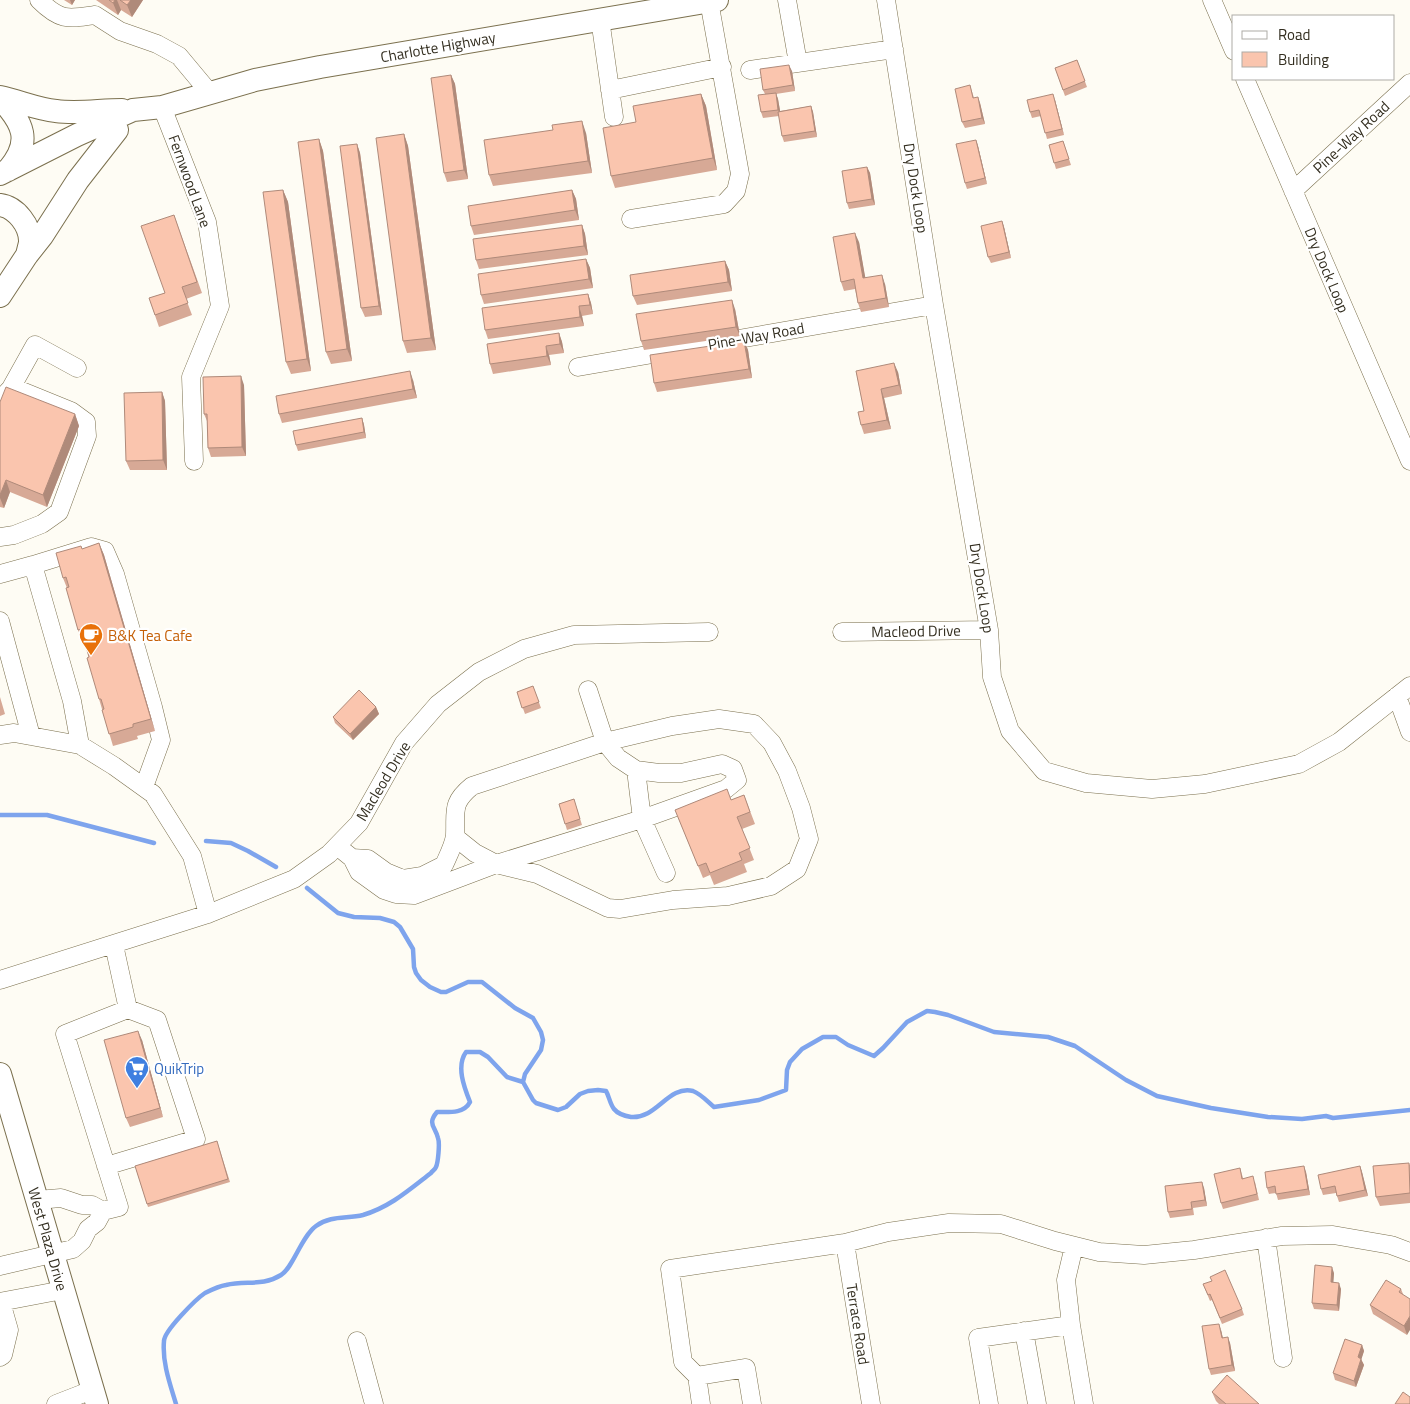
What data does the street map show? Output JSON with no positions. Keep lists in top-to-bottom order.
{
  "streets": {
    "main road": ["Charlotte Highway", "West Plaza Drive"],
    "street": [
      "Pine-Way Road",
      "Fernwood Lane",
      "Dry Dock Loop",
      "Macleod Drive",
      "Terrace Road"
    ]
  },
  "crossings": [
    ["Charlotte Highway", "Fernwood Lane"],
    ["Pine-Way Road", "Dry Dock Loop"],
    ["Dry Dock Loop", "Macleod Drive"]
  ],
  "places": {
    "cafe": ["B&K Tea Cafe"],
    "supermarket": ["QuikTrip"]
  },
  "legend": ["Road", "Building"]
}
